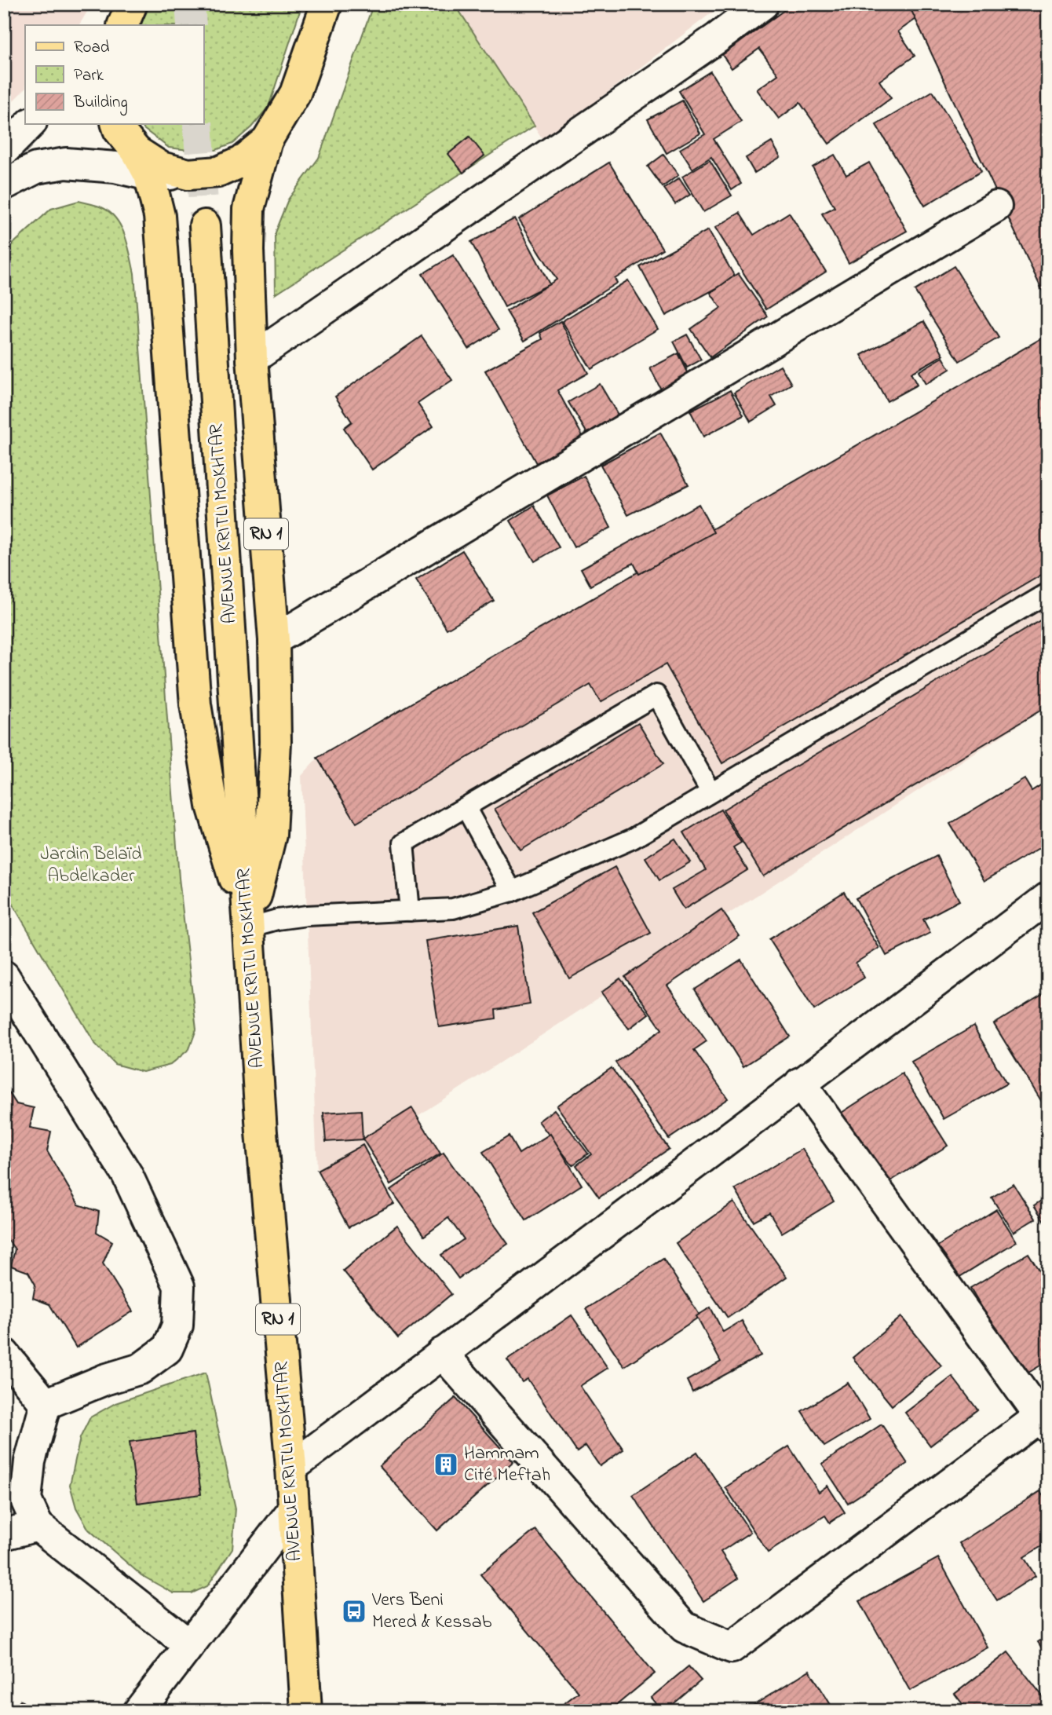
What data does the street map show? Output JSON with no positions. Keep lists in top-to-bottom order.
{
  "streets": {
    "main road": ["AVENUE KRITLI MOKHTAR", "RN 1"]
  },
  "crossings": [
    ["AVENUE KRITLI MOKHTAR", "RN 1"]
  ],
  "parks": ["Jardin Belaïd Abdelkader"],
  "places": {
    "building": ["Hammam Cité Meftah"],
    "bus stop": ["Vers Beni Mered & Kessab"]
  },
  "legend": ["Road", "Park", "Building"]
}
